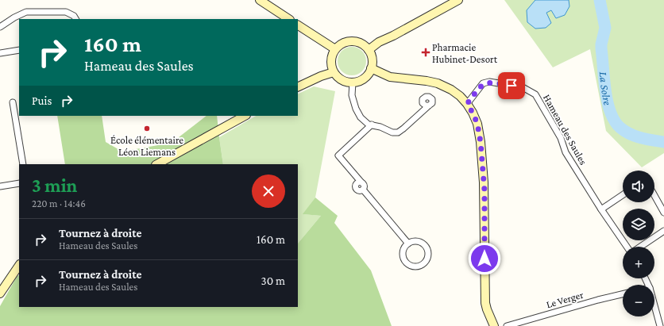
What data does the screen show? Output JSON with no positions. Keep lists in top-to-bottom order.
{
  "streets": {
    "street": ["Hameau des Saules", "Le Verger"]
  },
  "water": ["La Solre"],
  "places": {
    "health": ["Pharmacie Hubinet-Desort"],
    "other": ["École élémentaire Léon Liemans"]
  },
  "page": {
    "turn": ["160 m", "Hameau des Saules"],
    "then": "Puis",
    "heading": ["3 min", "220 m · 14:46"],
    "map_buttons": ["+", "−"],
    "list": [
      {
        "name": "Tournez à droite",
        "note": "Hameau des Saules",
        "value": "160 m"
      },
      {
        "name": "Tournez à droite",
        "note": "Hameau des Saules",
        "value": "30 m"
      }
    ]
  }
}
